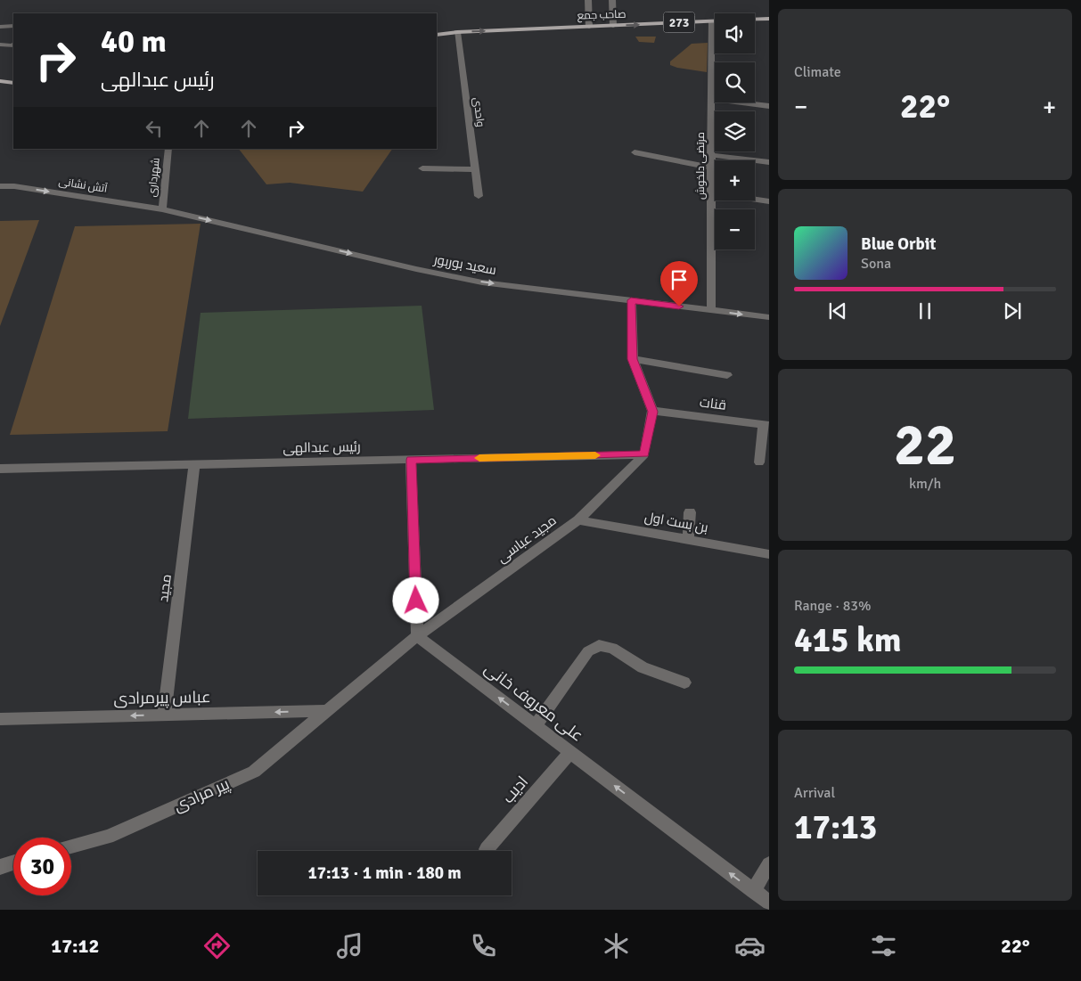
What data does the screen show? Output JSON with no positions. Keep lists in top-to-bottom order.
{
  "streets": {
    "main road": ["صاحب جمع", "273"],
    "street": [
      "واحدی",
      "مرتضی دلخوش",
      "شهرداری",
      "آتش نشانی",
      "سعید بوربور",
      "قنات",
      "رئیس عبدالهی",
      "بن بست اول",
      "مجید عباسی",
      "مجید",
      "عباس پیرمرادی",
      "علی معروف خانی",
      "ادیب",
      "پیر مرادی"
    ]
  },
  "crossings": [
    ["صاحب جمع", "واحدی"],
    ["صاحب جمع", "مرتضی دلخوش"],
    ["مرتضی دلخوش", "سعید بوربور"],
    ["شهرداری", "آتش نشانی"],
    ["شهرداری", "سعید بوربور"],
    ["آتش نشانی", "سعید بوربور"],
    ["رئیس عبدالهی", "مجید عباسی"],
    ["رئیس عبدالهی", "مجید"],
    ["بن بست اول", "مجید عباسی"],
    ["مجید عباسی", "عباس پیرمرادی"],
    ["مجید عباسی", "علی معروف خانی"],
    ["مجید عباسی", "پیر مرادی"],
    ["مجید", "عباس پیرمرادی"],
    ["عباس پیرمرادی", "پیر مرادی"],
    ["علی معروف خانی", "ادیب"]
  ],
  "one_way": [
    "صاحب جمع",
    "آتش نشانی",
    "سعید بوربور",
    "عباس پیرمرادی",
    "علی معروف خانی"
  ],
  "page": {
    "tile": [
      "Climate",
      ["22", "km/h"],
      ["Range · 83%", "415 km"],
      ["Arrival", "17:13"]
    ],
    "map_buttons": ["+", "−"],
    "turn": ["40 m", "رئیس عبدالهی"],
    "heat": ["−", "22°", "+"],
    "song": ["Blue Orbit", "Sona"],
    "limit": "30",
    "trip": "17:13 · 1 min · 180 m",
    "tabs": ["17:12", "22°"]
  }
}
